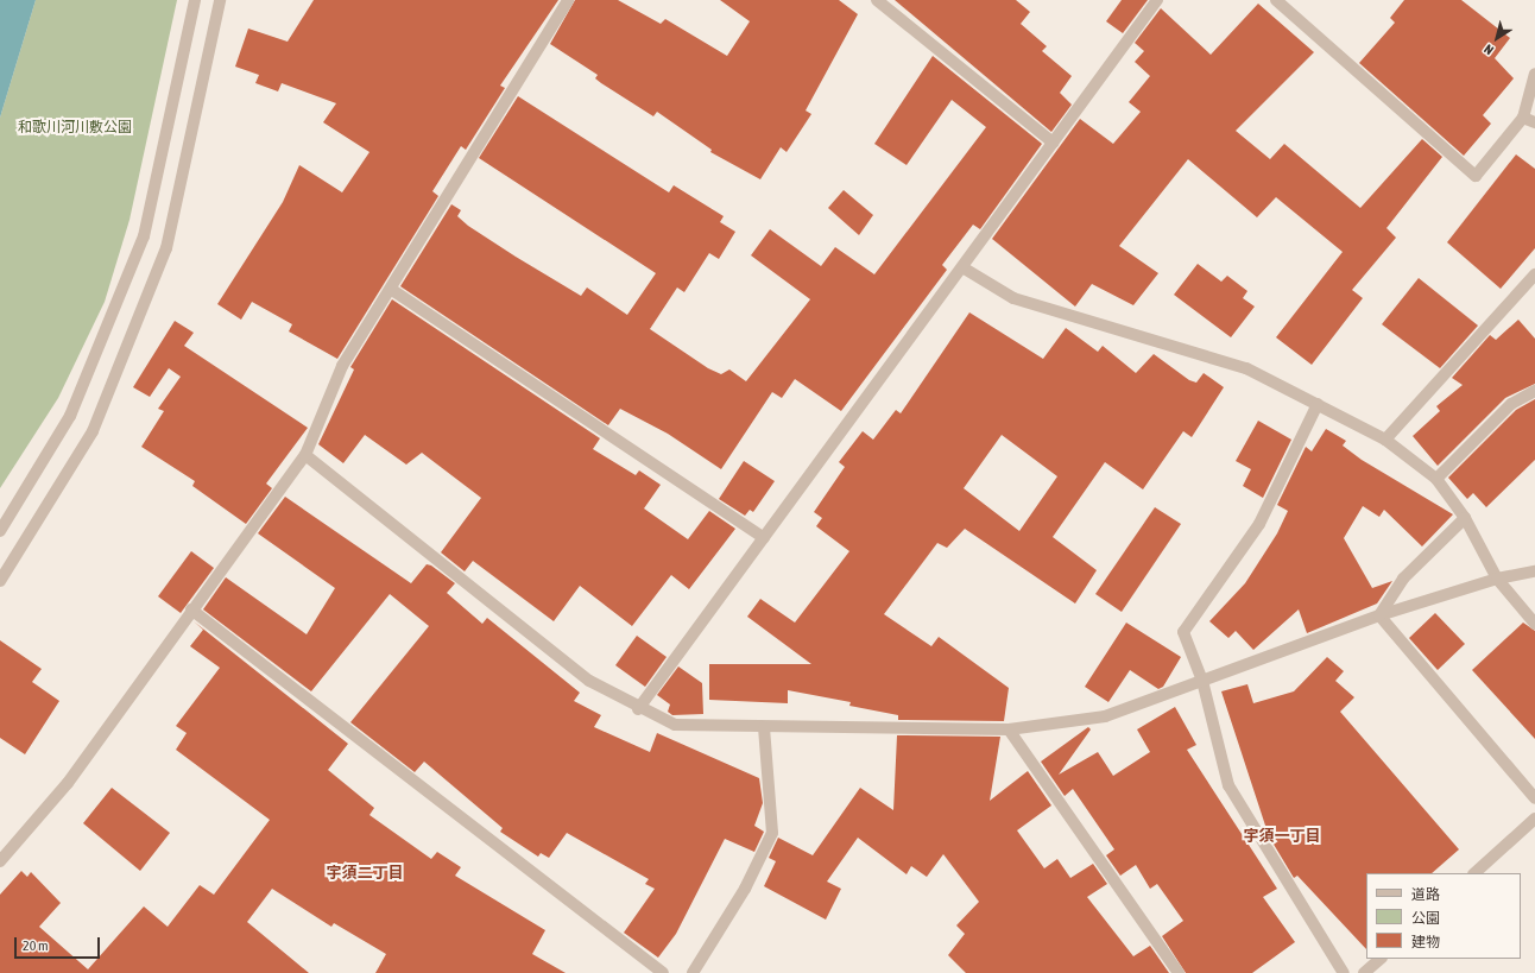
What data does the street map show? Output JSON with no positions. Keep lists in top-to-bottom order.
{
  "districts": ["宇須一丁目", "宇須二丁目"],
  "parks": ["和歌川河川敷公園"],
  "legend": ["道路", "公園", "建物"],
  "scale_bar": "20 m",
  "north": "bottom left"
}
